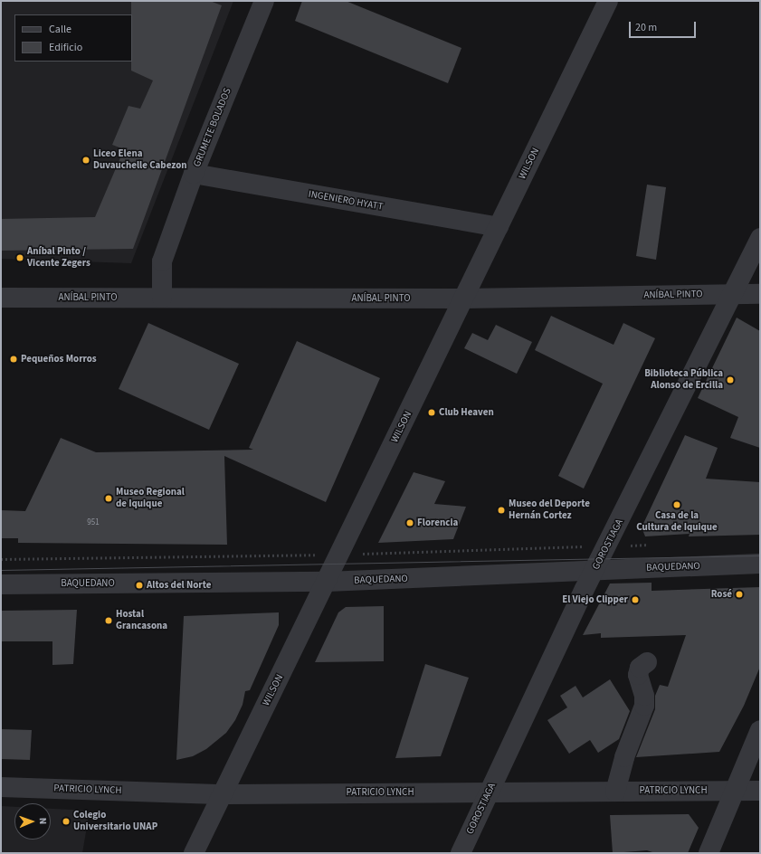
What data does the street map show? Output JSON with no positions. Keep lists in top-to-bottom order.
{
  "streets": {
    "street": [
      "GRUMETE BOLADOS",
      "WILSON",
      "INGENIERO HYATT",
      "ANÍBAL PINTO",
      "GOROSTIAGA",
      "BAQUEDANO",
      "PATRICIO LYNCH"
    ]
  },
  "crossings": [
    ["GRUMETE BOLADOS", "INGENIERO HYATT"],
    ["GRUMETE BOLADOS", "ANÍBAL PINTO"],
    ["WILSON", "INGENIERO HYATT"],
    ["WILSON", "ANÍBAL PINTO"],
    ["WILSON", "BAQUEDANO"],
    ["WILSON", "PATRICIO LYNCH"],
    ["ANÍBAL PINTO", "GOROSTIAGA"],
    ["GOROSTIAGA", "BAQUEDANO"],
    ["GOROSTIAGA", "PATRICIO LYNCH"]
  ],
  "places": [
    "Liceo Elena Duvauchelle Cabezon",
    "Aníbal Pinto / Vicente Zegers",
    "Pequeños Morros",
    "Biblioteca Pública Alonso de Ercilla",
    "Club Heaven",
    "Museo Regional de Iquique",
    "Casa de la Cultura de Iquique",
    "Museo del Deporte Hernán Cortez",
    "Florencia",
    "Altos del Norte",
    "Rosé",
    "El Viejo Clipper",
    "Hostal Grancasona",
    "Colegio Universitario UNAP"
  ],
  "house_numbers": ["951"],
  "legend": ["Calle", "Edificio"],
  "scale_bar": "20 m",
  "north": "right"
}
